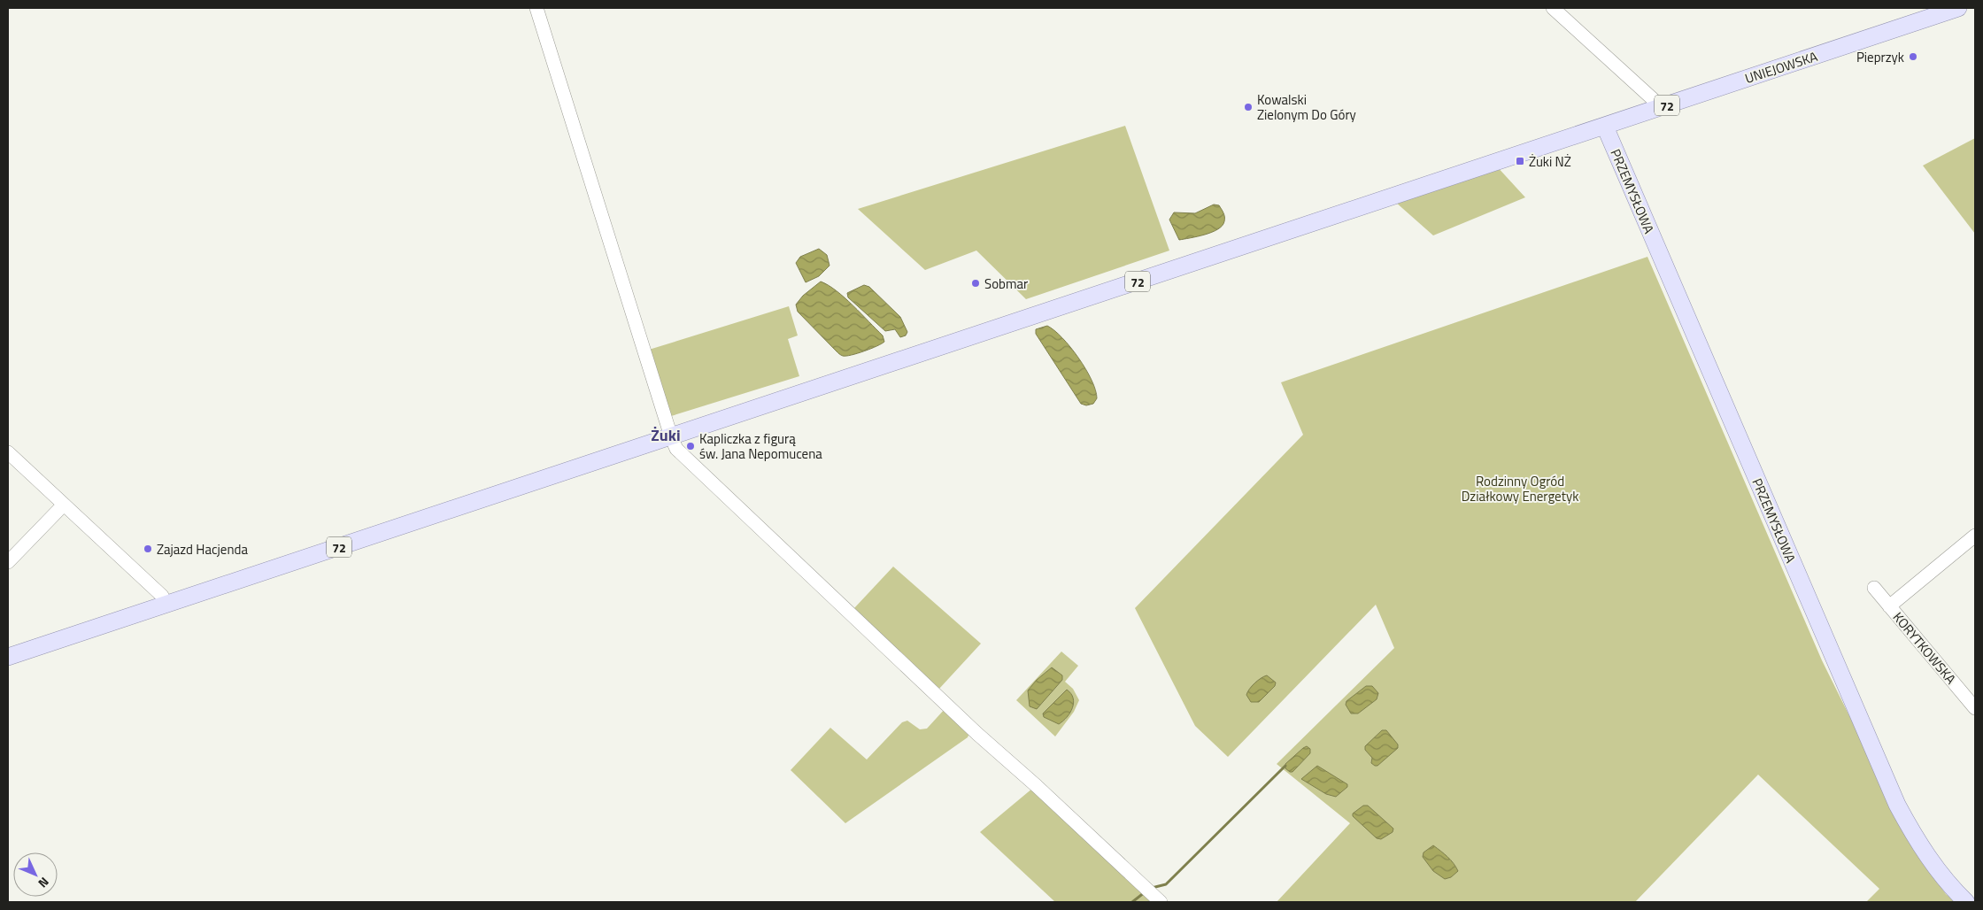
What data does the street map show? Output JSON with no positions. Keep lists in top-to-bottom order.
{
  "streets": {
    "main road": ["UNIEJOWSKA", "72", "PRZEMYSŁOWA"],
    "street": ["KORYTKOWSKA"]
  },
  "crossings": [
    ["UNIEJOWSKA", "72"],
    ["UNIEJOWSKA", "PRZEMYSŁOWA"],
    ["72", "PRZEMYSŁOWA"]
  ],
  "districts": ["Żuki"],
  "parks": ["Rodzinny Ogród Działkowy Energetyk"],
  "places": {
    "other": [
      "Pieprzyk",
      "Kowalski Zielonym Do Góry",
      "Sobmar",
      "Kapliczka z figurą św. Jana Nepomucena",
      "Zajazd Hacjenda"
    ],
    "transit": ["Żuki NŻ"]
  },
  "north": "bottom right"
}
